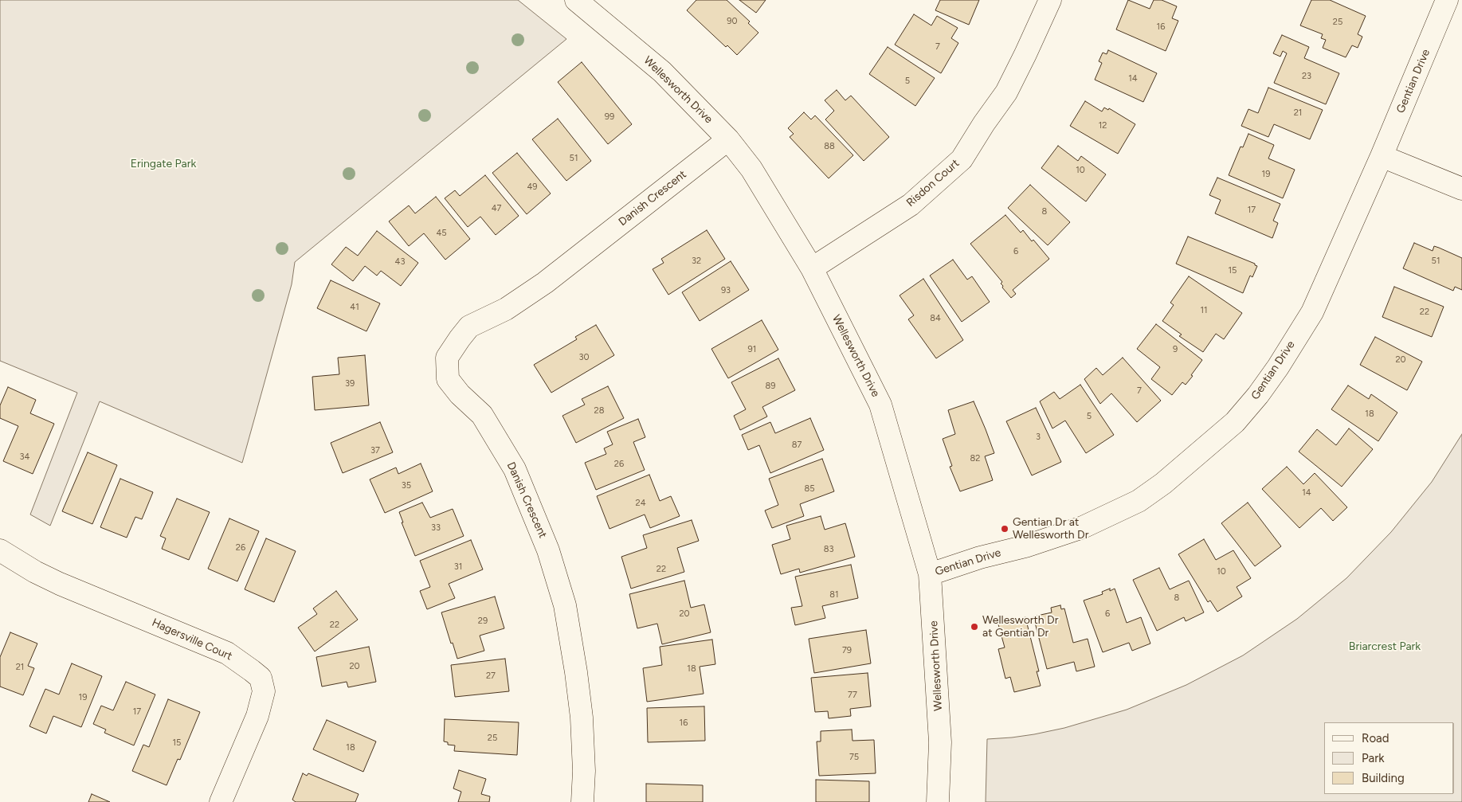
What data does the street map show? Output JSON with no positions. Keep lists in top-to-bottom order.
{
  "streets": {
    "street": [
      "Gentian Drive",
      "Wellesworth Drive",
      "Risdon Court",
      "Danish Crescent",
      "Hagersville Court"
    ]
  },
  "crossings": [
    ["Gentian Drive", "Wellesworth Drive"],
    ["Wellesworth Drive", "Risdon Court"],
    ["Wellesworth Drive", "Danish Crescent"]
  ],
  "parks": ["Eringate Park", "Briarcrest Park"],
  "places": ["Gentian Dr at Wellesworth Dr", "Wellesworth Dr at Gentian Dr"],
  "house_numbers": [
    "90",
    "25",
    "16",
    "7",
    "23",
    "14",
    "5",
    "21",
    "99",
    "12",
    "88",
    "51",
    "10",
    "19",
    "49",
    "47",
    "17",
    "8",
    "45",
    "6",
    "32",
    "51",
    "43",
    "15",
    "93",
    "41",
    "11",
    "22",
    "84",
    "91",
    "9",
    "30",
    "20",
    "39",
    "89",
    "7",
    "28",
    "18",
    "5",
    "3",
    "87",
    "37",
    "34",
    "82",
    "26",
    "35",
    "85",
    "14",
    "24",
    "33",
    "26",
    "83",
    "31",
    "22",
    "10",
    "81",
    "8",
    "20",
    "6",
    "29",
    "22",
    "79",
    "20",
    "21",
    "18",
    "27",
    "77",
    "19",
    "17",
    "16",
    "25",
    "15",
    "18",
    "75"
  ],
  "legend": ["Road", "Park", "Building"]
}
